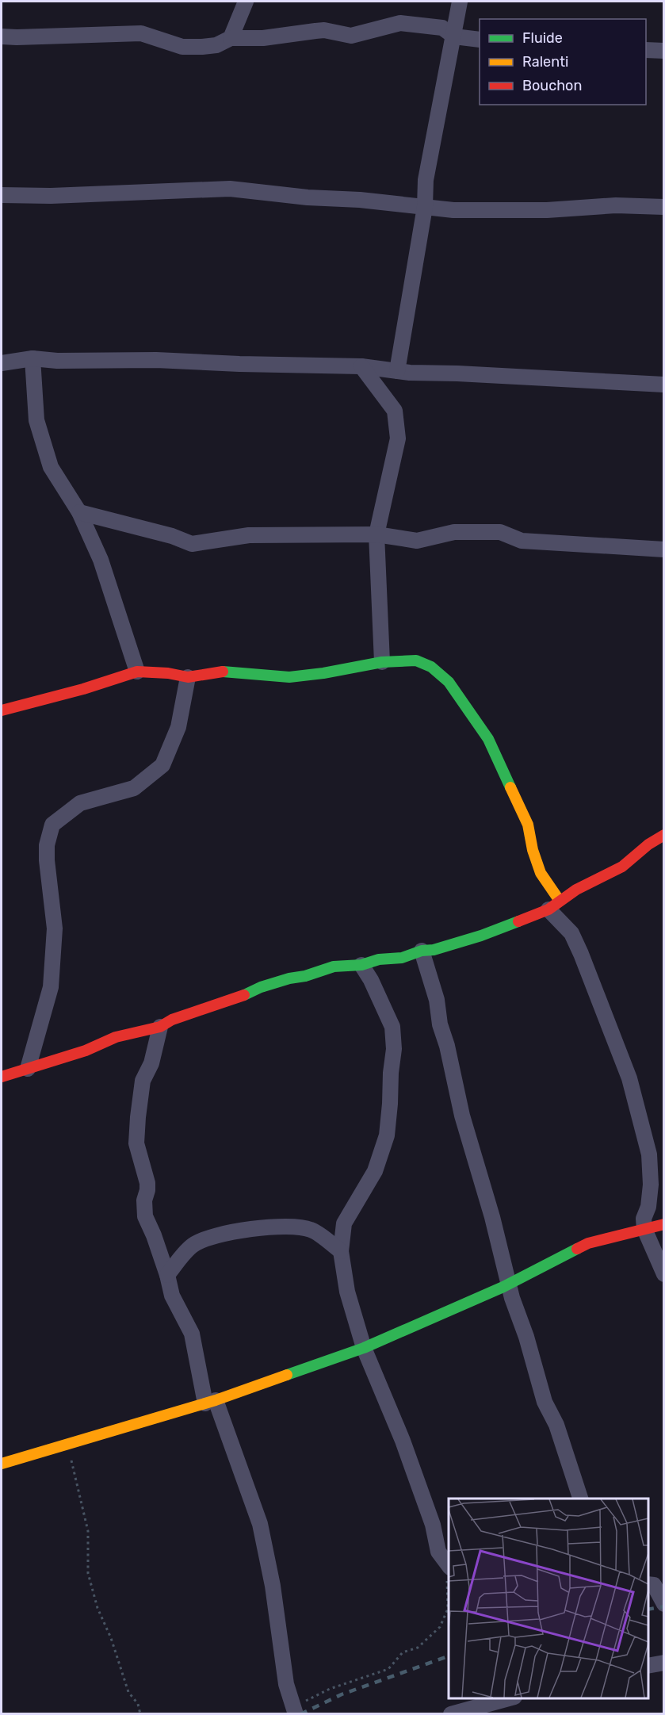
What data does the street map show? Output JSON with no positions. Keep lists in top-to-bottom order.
{
  "legend": ["Fluide", "Ralenti", "Bouchon"]
}
